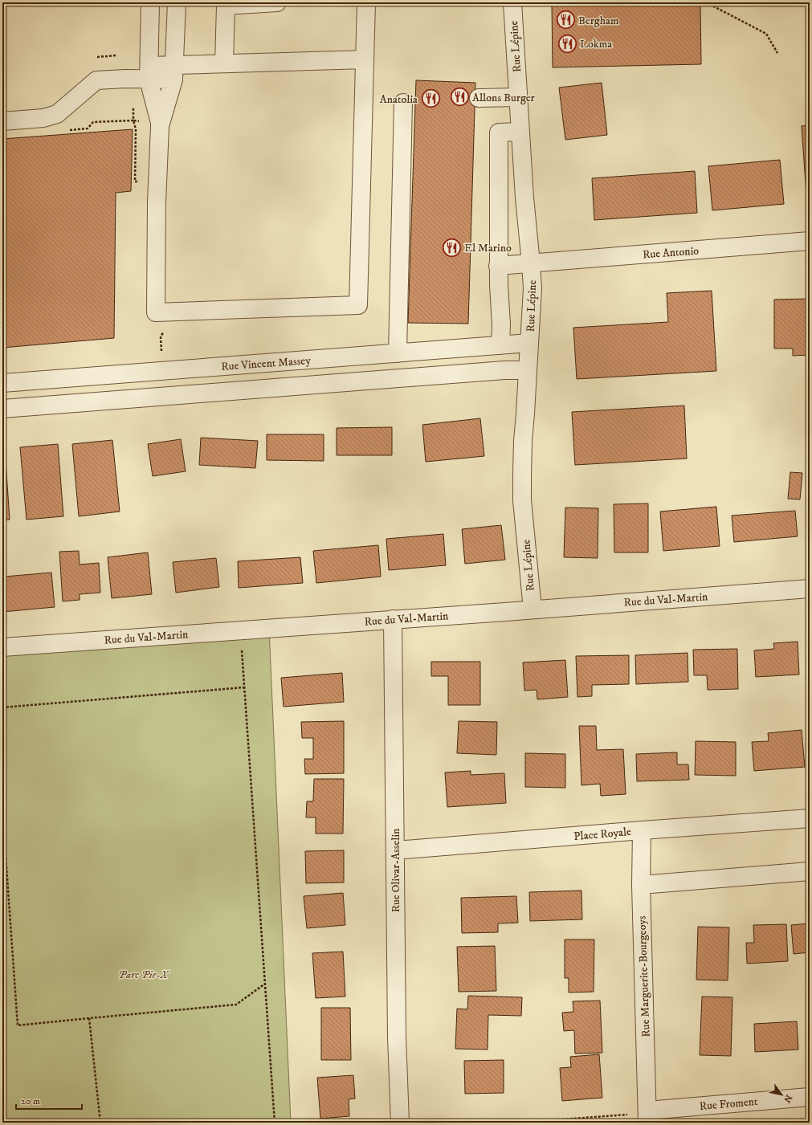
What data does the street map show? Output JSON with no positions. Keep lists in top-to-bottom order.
{
  "streets": {
    "street": [
      "Rue Lépine",
      "Rue Antonio",
      "Rue Vincent Massey",
      "Rue du Val-Martin",
      "Place Royale",
      "Rue Olivar-Asselin",
      "Rue Marguerite-Bourgeoys",
      "Rue Froment"
    ]
  },
  "crossings": [
    ["Rue Lépine", "Rue Antonio"],
    ["Rue Lépine", "Rue Vincent Massey"],
    ["Rue Lépine", "Rue du Val-Martin"],
    ["Rue du Val-Martin", "Rue Olivar-Asselin"],
    ["Place Royale", "Rue Olivar-Asselin"],
    ["Place Royale", "Rue Marguerite-Bourgeoys"],
    ["Rue Marguerite-Bourgeoys", "Rue Froment"]
  ],
  "parks": ["Parc Pie-X"],
  "places": {
    "restaurant": [
      "Bergham",
      "Lokma",
      "Allons Burger",
      "Anatolia",
      "El Marino"
    ]
  },
  "scale_bar": "20 m",
  "north": "bottom right"
}
